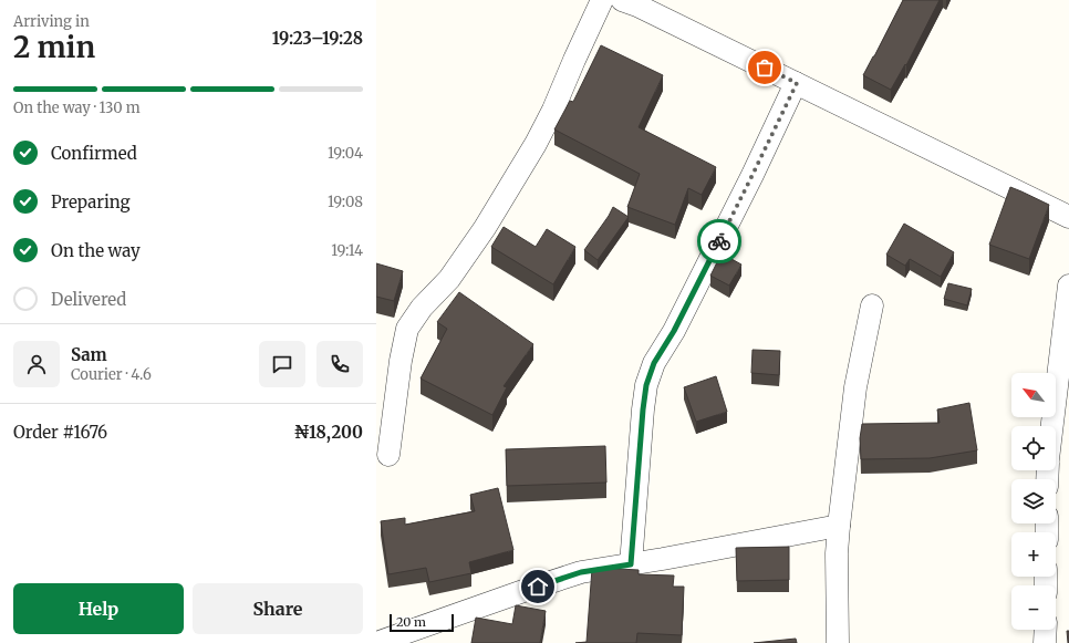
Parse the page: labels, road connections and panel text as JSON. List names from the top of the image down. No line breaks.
{"scale_bar":"20 m","north":"top left","page":{"heading":["2 min","Arriving in","19:23–19:28"],"panel":["Sam","Courier · 4.6","Order #1676","₦18,200"],"bar":"On the way · 130 m","list":[["Confirmed","19:04"],["Preparing","19:08"],["On the way","19:14"],"Delivered"],"map_buttons":["+","−"],"buttons":["Help","Share"],"scale":"20 m"}}
